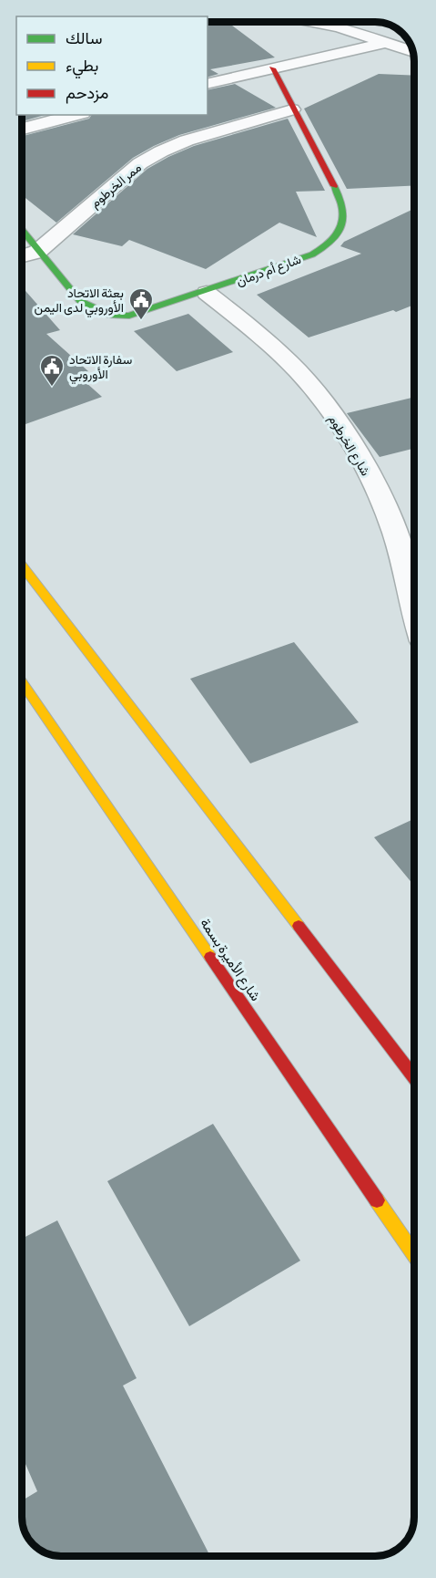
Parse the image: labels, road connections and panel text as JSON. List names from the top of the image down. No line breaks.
{"streets":{"main road":["شارع أم درمان","شارع الأميرة بسمة"],"street":["ممر الخرطوم","شارع الخرطوم"]},"crossings":[["ممر الخرطوم","شارع أم درمان"],["شارع أم درمان","شارع الخرطوم"]],"places":{"public building":["بعثة الاتحاد الأوروبي لدى اليمن","سفارة الاتحاد الأوروبي"]},"legend":["سالك","بطيء","مزدحم"]}
